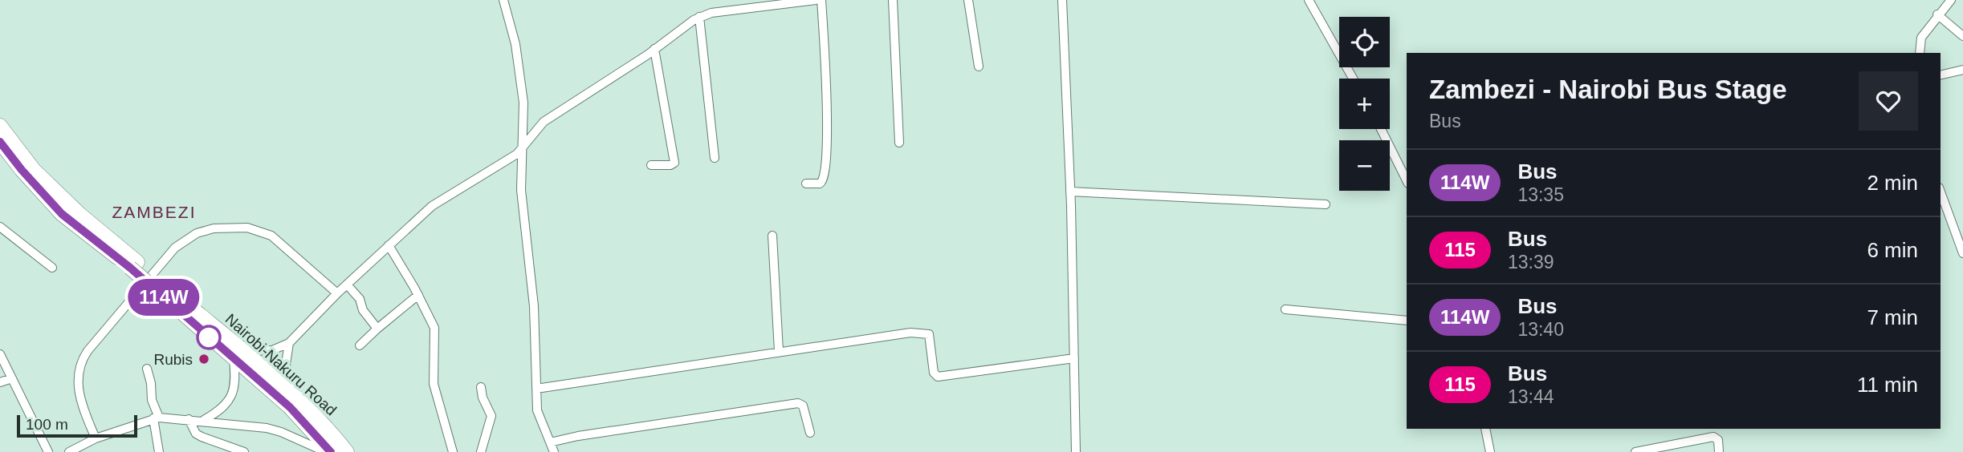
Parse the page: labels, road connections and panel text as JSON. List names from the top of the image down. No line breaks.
{"streets":{"highway":["Nairobi-Nakuru Road"]},"districts":["ZAMBEZI"],"places":["Rubis"],"lines":["bus line 114W"],"scale_bar":"100 m","page":{"on_map":"114W","map_buttons":["+","−"],"heading":["Zambezi - Nairobi Bus Stage","Bus"],"list":[{"mark":"114W","name":"Bus","note":"13:35","value":"2 min"},{"mark":"115","name":"Bus","note":"13:39","value":"6 min"},{"mark":"114W","name":"Bus","note":"13:40","value":"7 min"},{"mark":"115","name":"Bus","note":"13:44","value":"11 min"}],"scale":"100 m"}}
